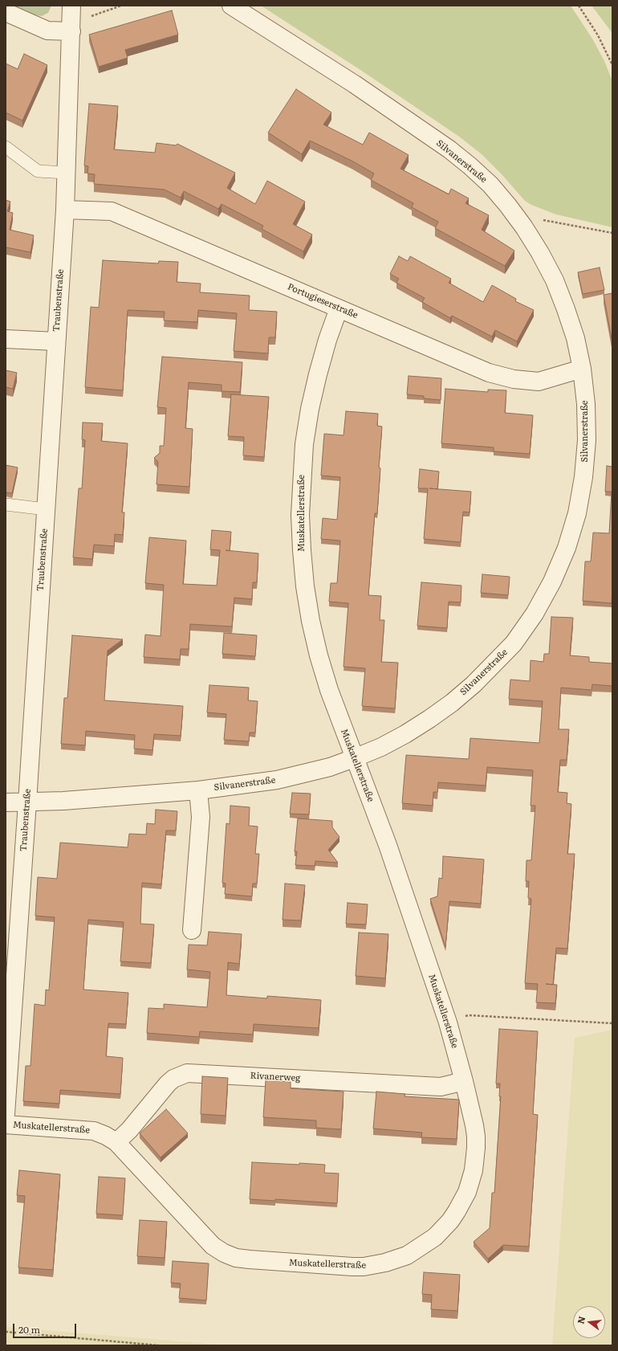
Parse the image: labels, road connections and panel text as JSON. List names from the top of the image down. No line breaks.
{"streets":{"street":["Silvanerstraße","Traubenstraße","Portugieserstraße","Muskatellerstraße","Rivanerweg"]},"crossings":[["Silvanerstraße","Traubenstraße"],["Silvanerstraße","Portugieserstraße"],["Silvanerstraße","Muskatellerstraße"],["Traubenstraße","Portugieserstraße"],["Portugieserstraße","Muskatellerstraße"],["Muskatellerstraße","Rivanerweg"]],"scale_bar":"20 m","north":"left"}
